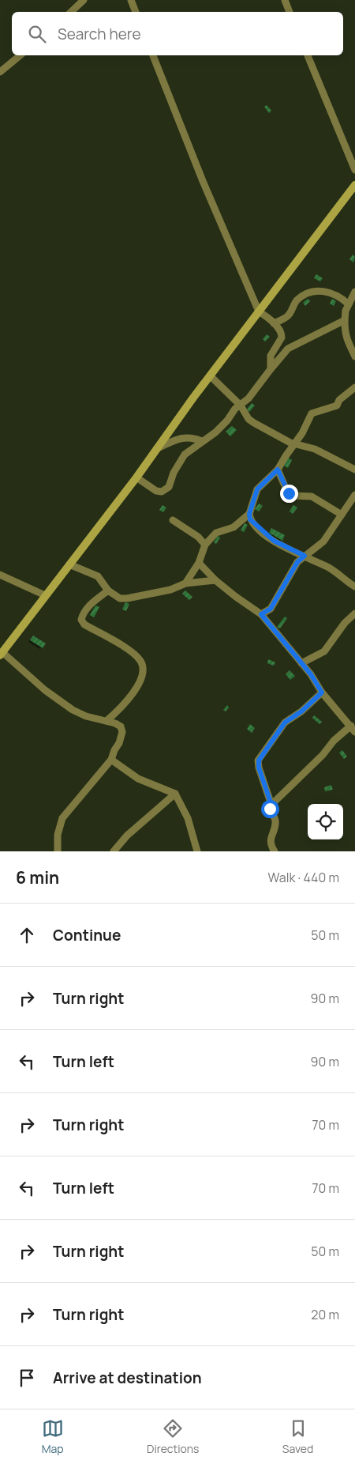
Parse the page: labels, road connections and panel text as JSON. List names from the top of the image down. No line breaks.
{"page":{"search":"Search here","heading":["6 min","Walk · 440 m"],"list":[["Continue","50 m"],["Turn right","90 m"],["Turn left","90 m"],["Turn right","70 m"],["Turn left","70 m"],["Turn right","50 m"],["Turn right","20 m"],"Arrive at destination"],"nav":["Map","Directions","Saved"]}}
